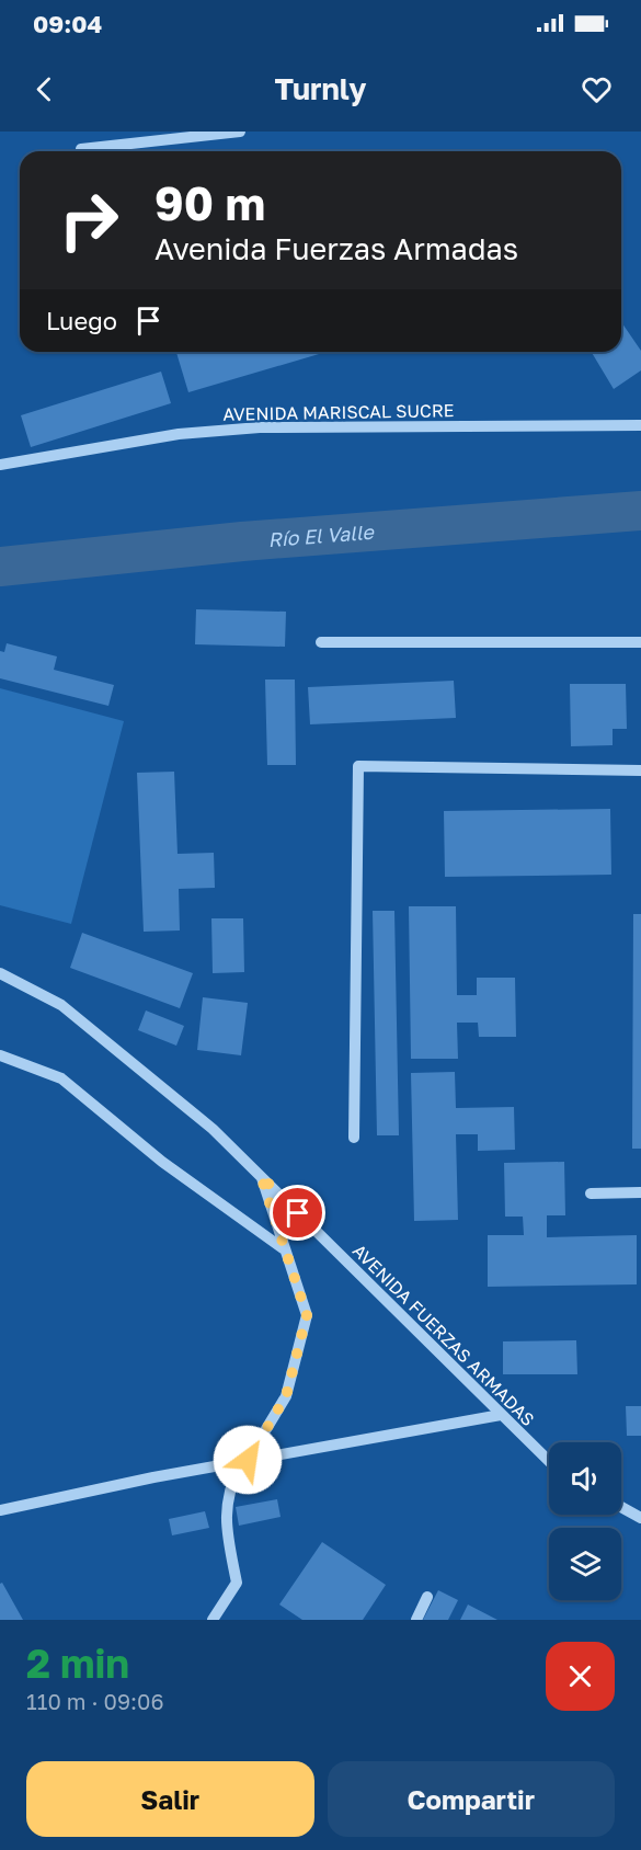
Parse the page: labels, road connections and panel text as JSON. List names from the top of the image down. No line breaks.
{"streets":{"street":["AVENIDA MARISCAL SUCRE","AVENIDA FUERZAS ARMADAS"]},"water":["Río El Valle"],"page":{"status":"09:04","header":"Turnly","turn":["90 m","Avenida Fuerzas Armadas"],"then":"Luego","heading":["2 min","110 m · 09:06"],"buttons":["Salir","Compartir"]}}
